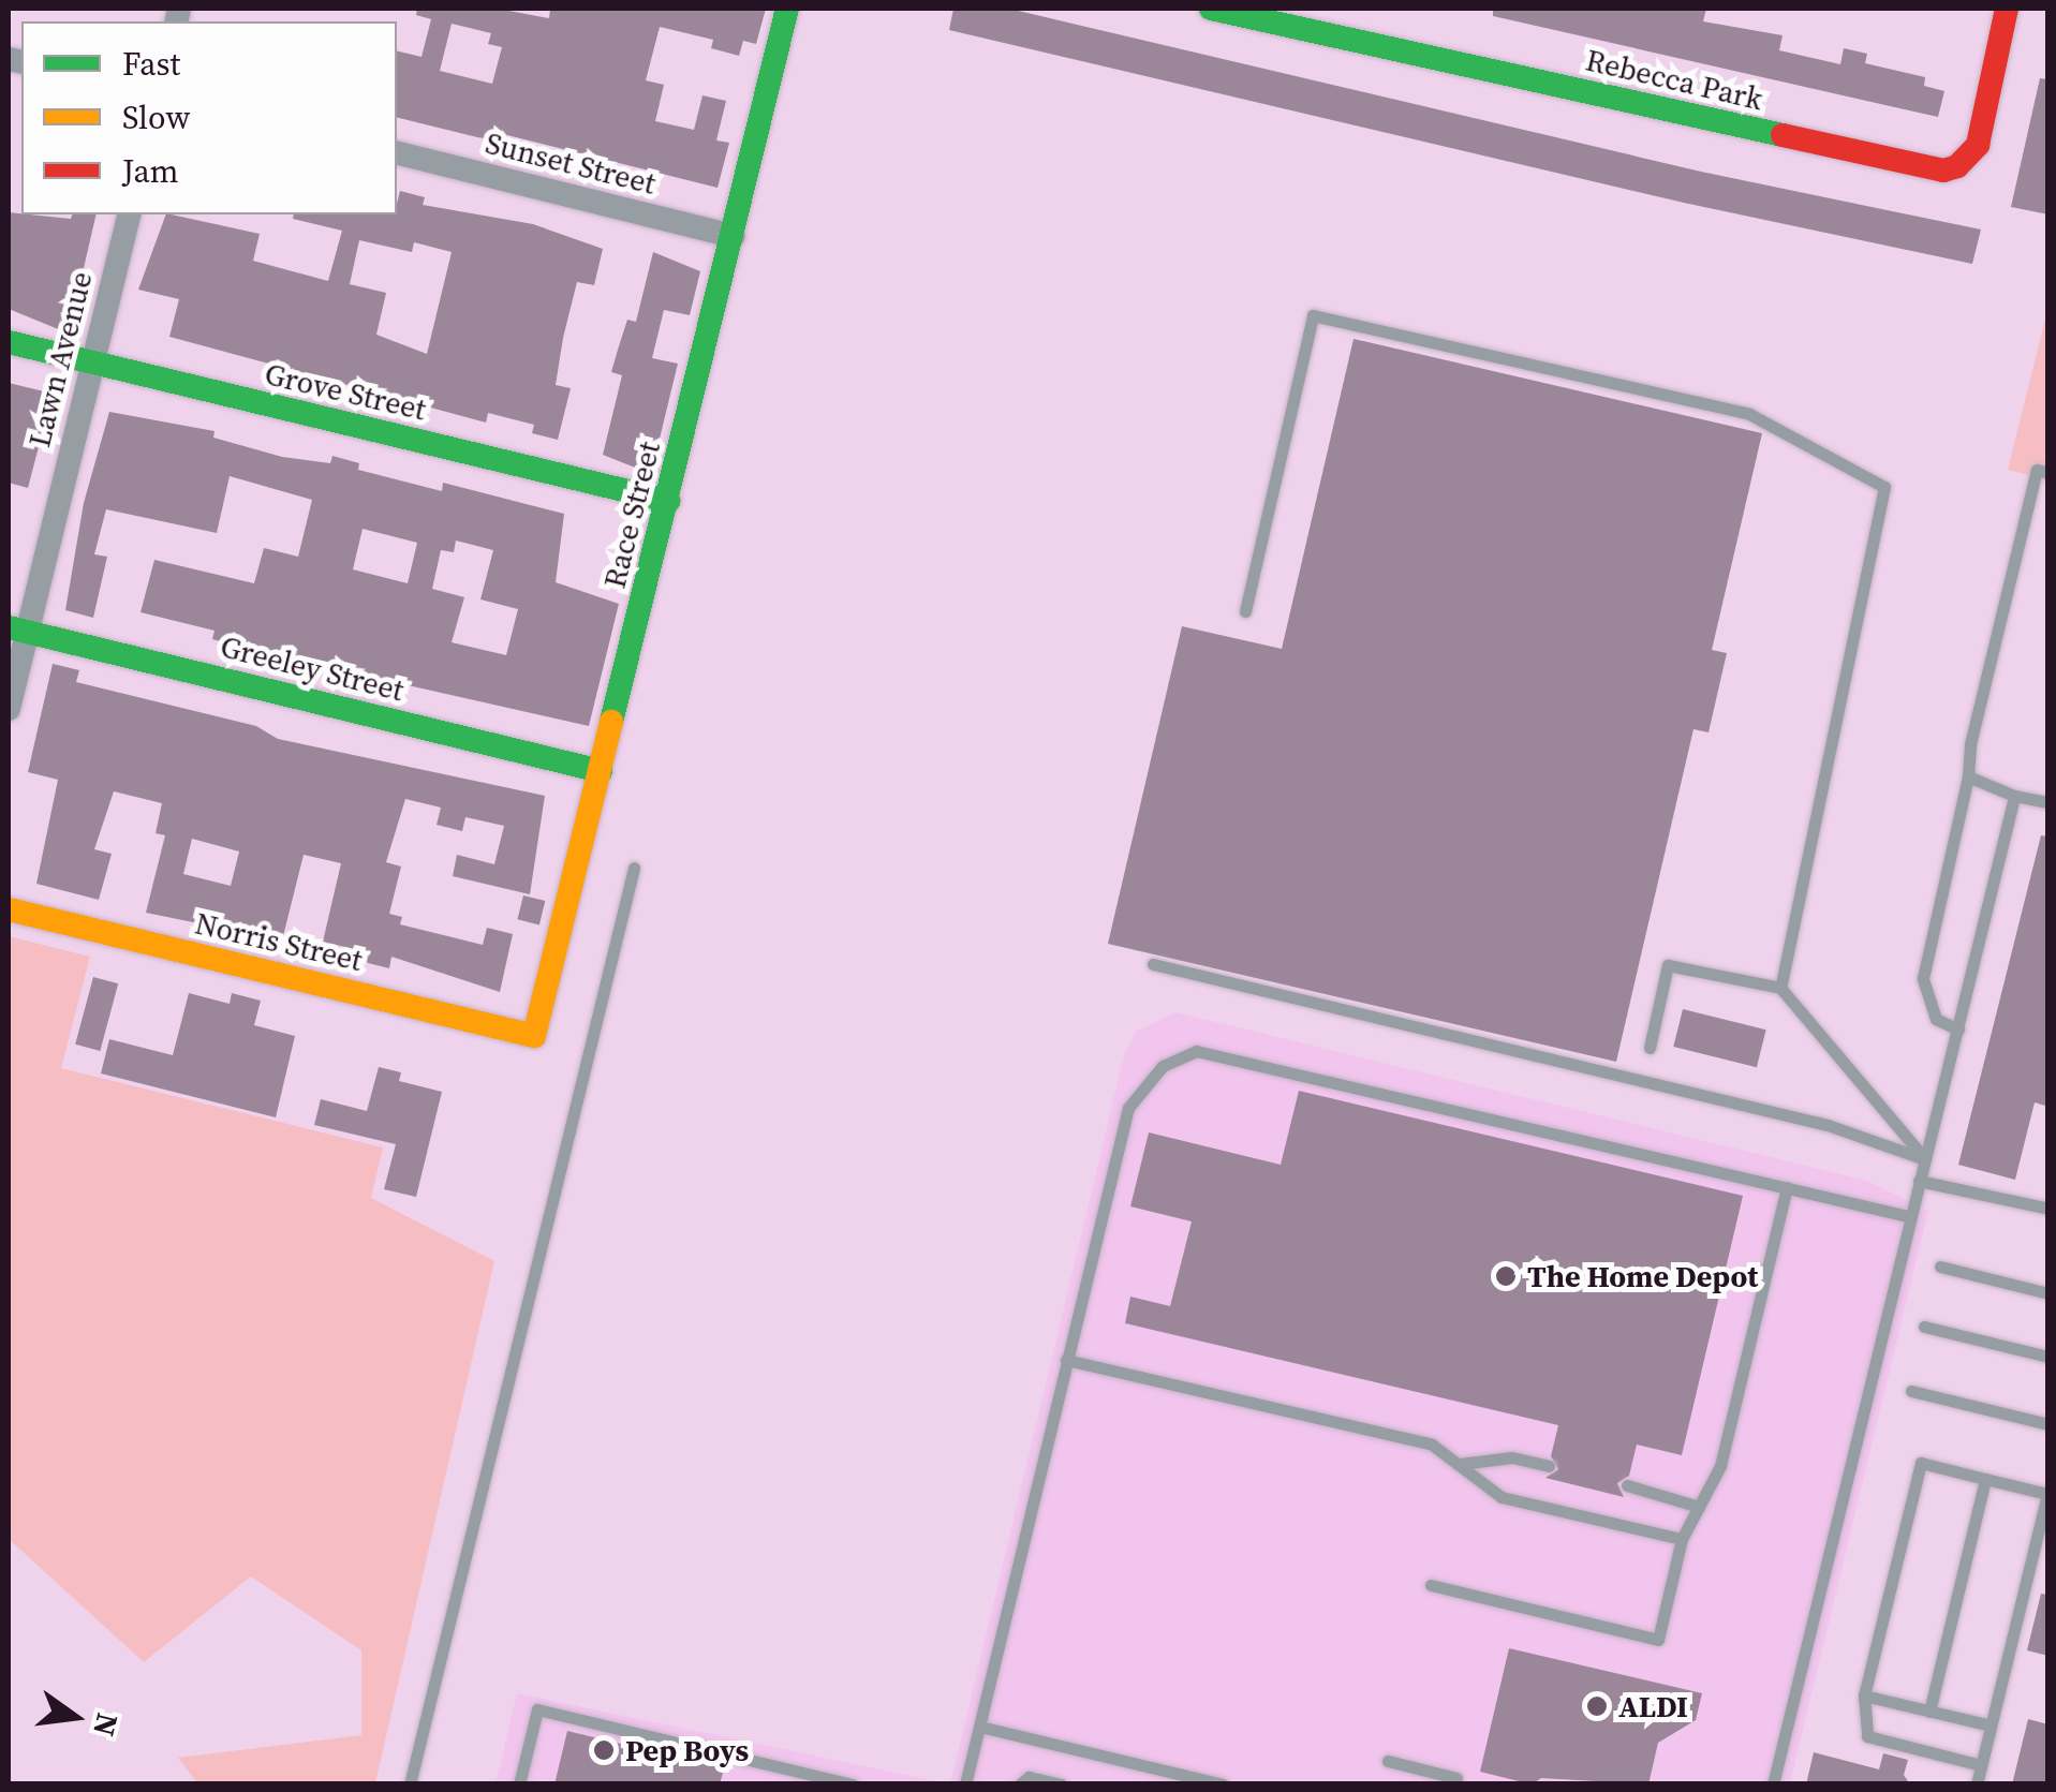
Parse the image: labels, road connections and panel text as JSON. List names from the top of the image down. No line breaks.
{"streets":{"street":["Rebecca Park","Sunset Street","Lawn Avenue","Grove Street","Race Street","Greeley Street","Norris Street"]},"crossings":[["Sunset Street","Race Street"],["Lawn Avenue","Grove Street"],["Lawn Avenue","Greeley Street"],["Grove Street","Race Street"],["Race Street","Greeley Street"],["Race Street","Norris Street"]],"places":["The Home Depot","ALDI","Pep Boys"],"legend":["Fast","Slow","Jam"],"north":"right"}
